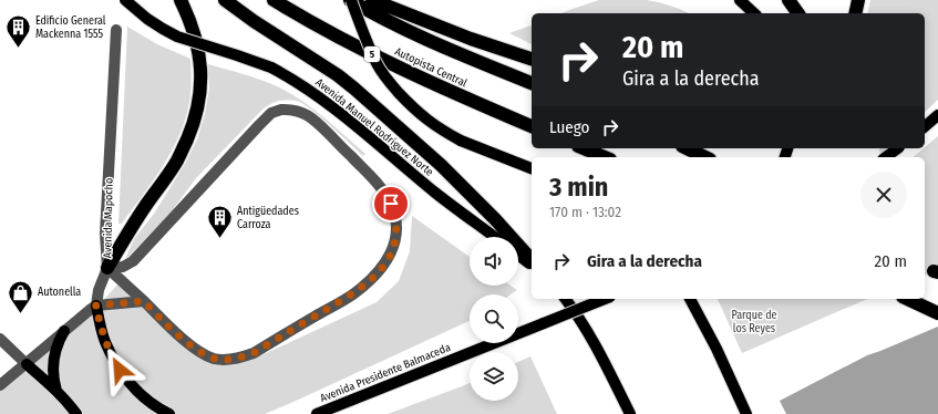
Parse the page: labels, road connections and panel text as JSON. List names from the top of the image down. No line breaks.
{"streets":{"highway":["5","Autopista Central"],"main road":["Avenida Manuel Rodríguez Norte","Avenida Presidente Balmaceda"],"street":["Avenida Mapocho"]},"parks":["Parque de los Reyes"],"places":{"building":["Edificio General Mackenna 1555","Antigüedades Carroza"],"shop":["Autonella"]},"page":{"turn":["20 m","Gira a la derecha"],"then":"Luego","heading":["3 min","170 m · 13:02"],"list":[{"name":"Gira a la derecha","value":"20 m"}]}}
